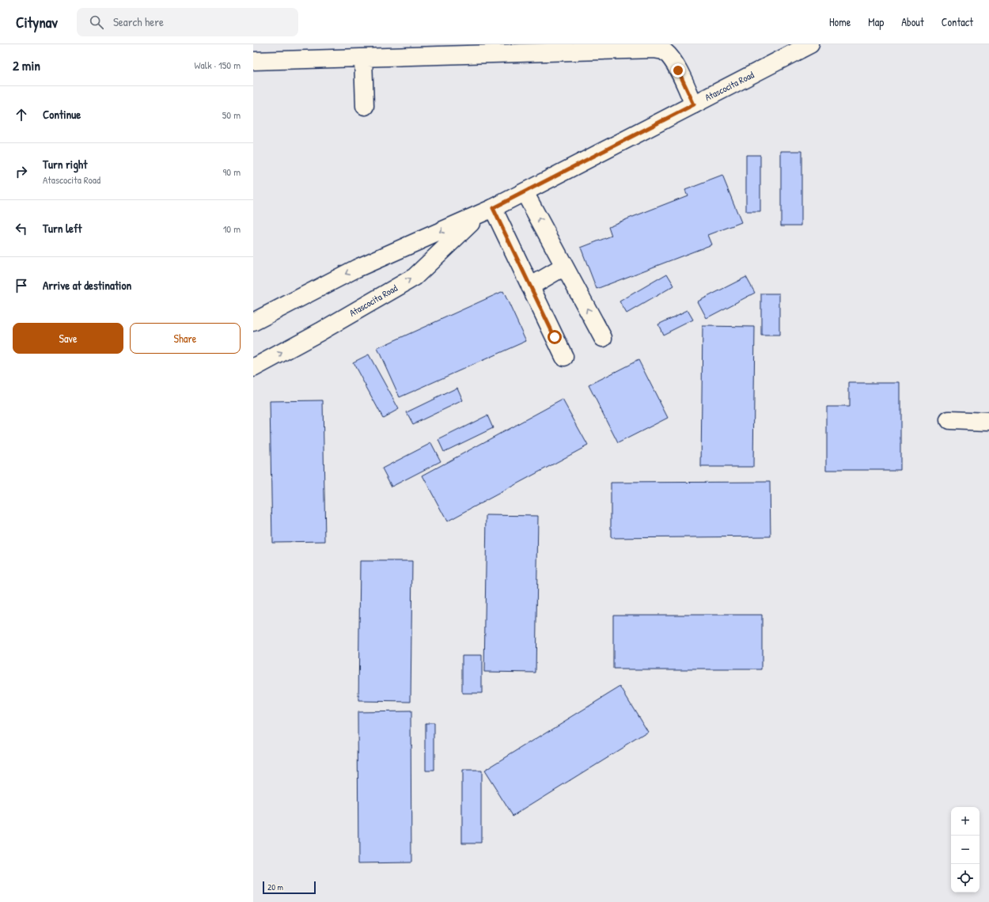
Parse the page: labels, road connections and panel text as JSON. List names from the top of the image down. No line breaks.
{"streets":{"main road":["Atascocita Road"]},"scale_bar":"20 m","page":{"header":"Citynav","search":"Search here","nav":["Home","Map","About","Contact"],"heading":["2 min","Walk · 150 m"],"list":[["Continue","50 m"],["Turn right","Atascocita Road","90 m"],["Turn left","10 m"],"Arrive at destination"],"buttons":["Save","Share"],"map_buttons":["+","−"],"scale":"20 m"}}
